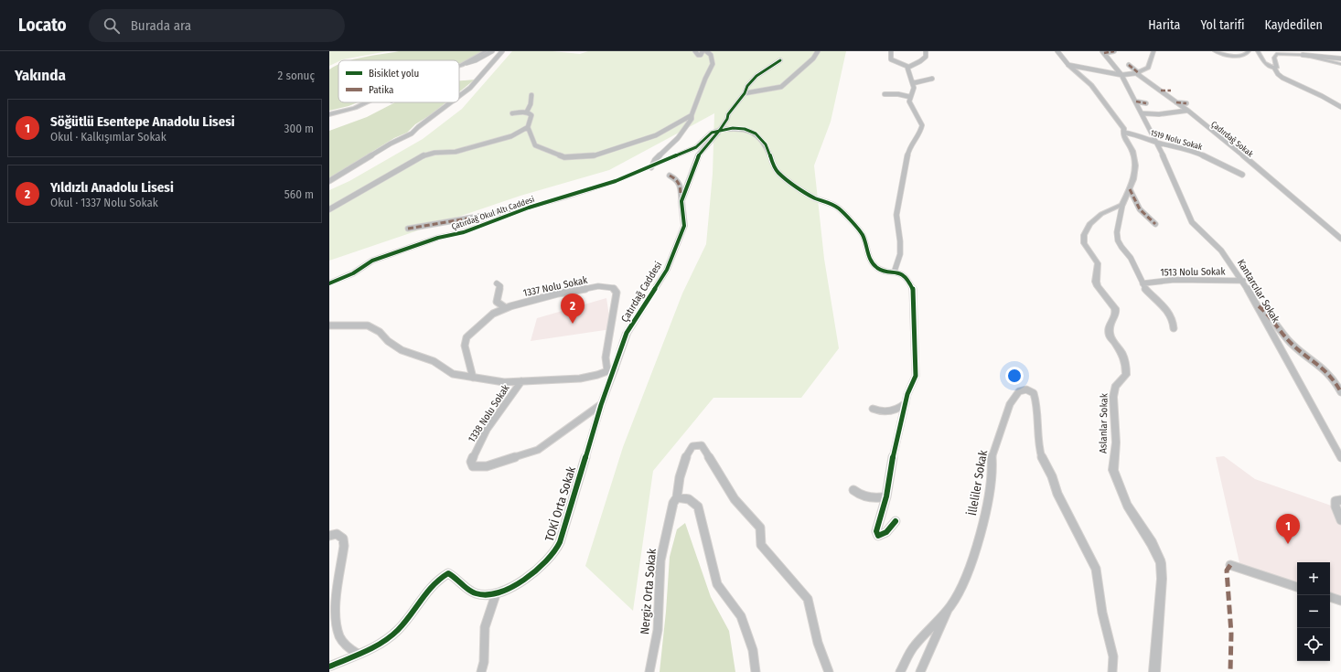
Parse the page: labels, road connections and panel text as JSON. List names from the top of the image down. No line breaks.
{"streets":{"street":["Çadırdağ Sokak","1519 Nolu Sokak","Çatırdağ Okul Altı Caddesi","1513 Nolu Sokak","1337 Nolu Sokak","Kantarcılar Sokak","Çatırdağ Caddesi","1338 Nolu Sokak","Aslanlar Sokak","İlleliler Sokak","TOKİ Orta Sokak","Nergiz Orta Sokak"]},"crossings":[["1519 Nolu Sokak","Kantarcılar Sokak"],["Çatırdağ Okul Altı Caddesi","Çatırdağ Caddesi"],["1513 Nolu Sokak","Kantarcılar Sokak"],["1337 Nolu Sokak","Çatırdağ Caddesi"],["1337 Nolu Sokak","TOKİ Orta Sokak"],["Çatırdağ Caddesi","TOKİ Orta Sokak"],["1338 Nolu Sokak","TOKİ Orta Sokak"]],"legend":["Bisiklet yolu","Patika"],"page":{"header":"Locato","search":"Burada ara","nav":["Harita","Yol tarifi","Kaydedilen"],"heading":["Yakında","2 sonuç"],"list":[{"mark":"1","name":"Söğütlü Esentepe Anadolu Lisesi","note":"Okul · Kalkışımlar Sokak","value":"300 m"},{"mark":"2","name":"Yıldızlı Anadolu Lisesi","note":"Okul · 1337 Nolu Sokak","value":"560 m"}],"pins":["2","1"],"map_buttons":["+","−"]}}
